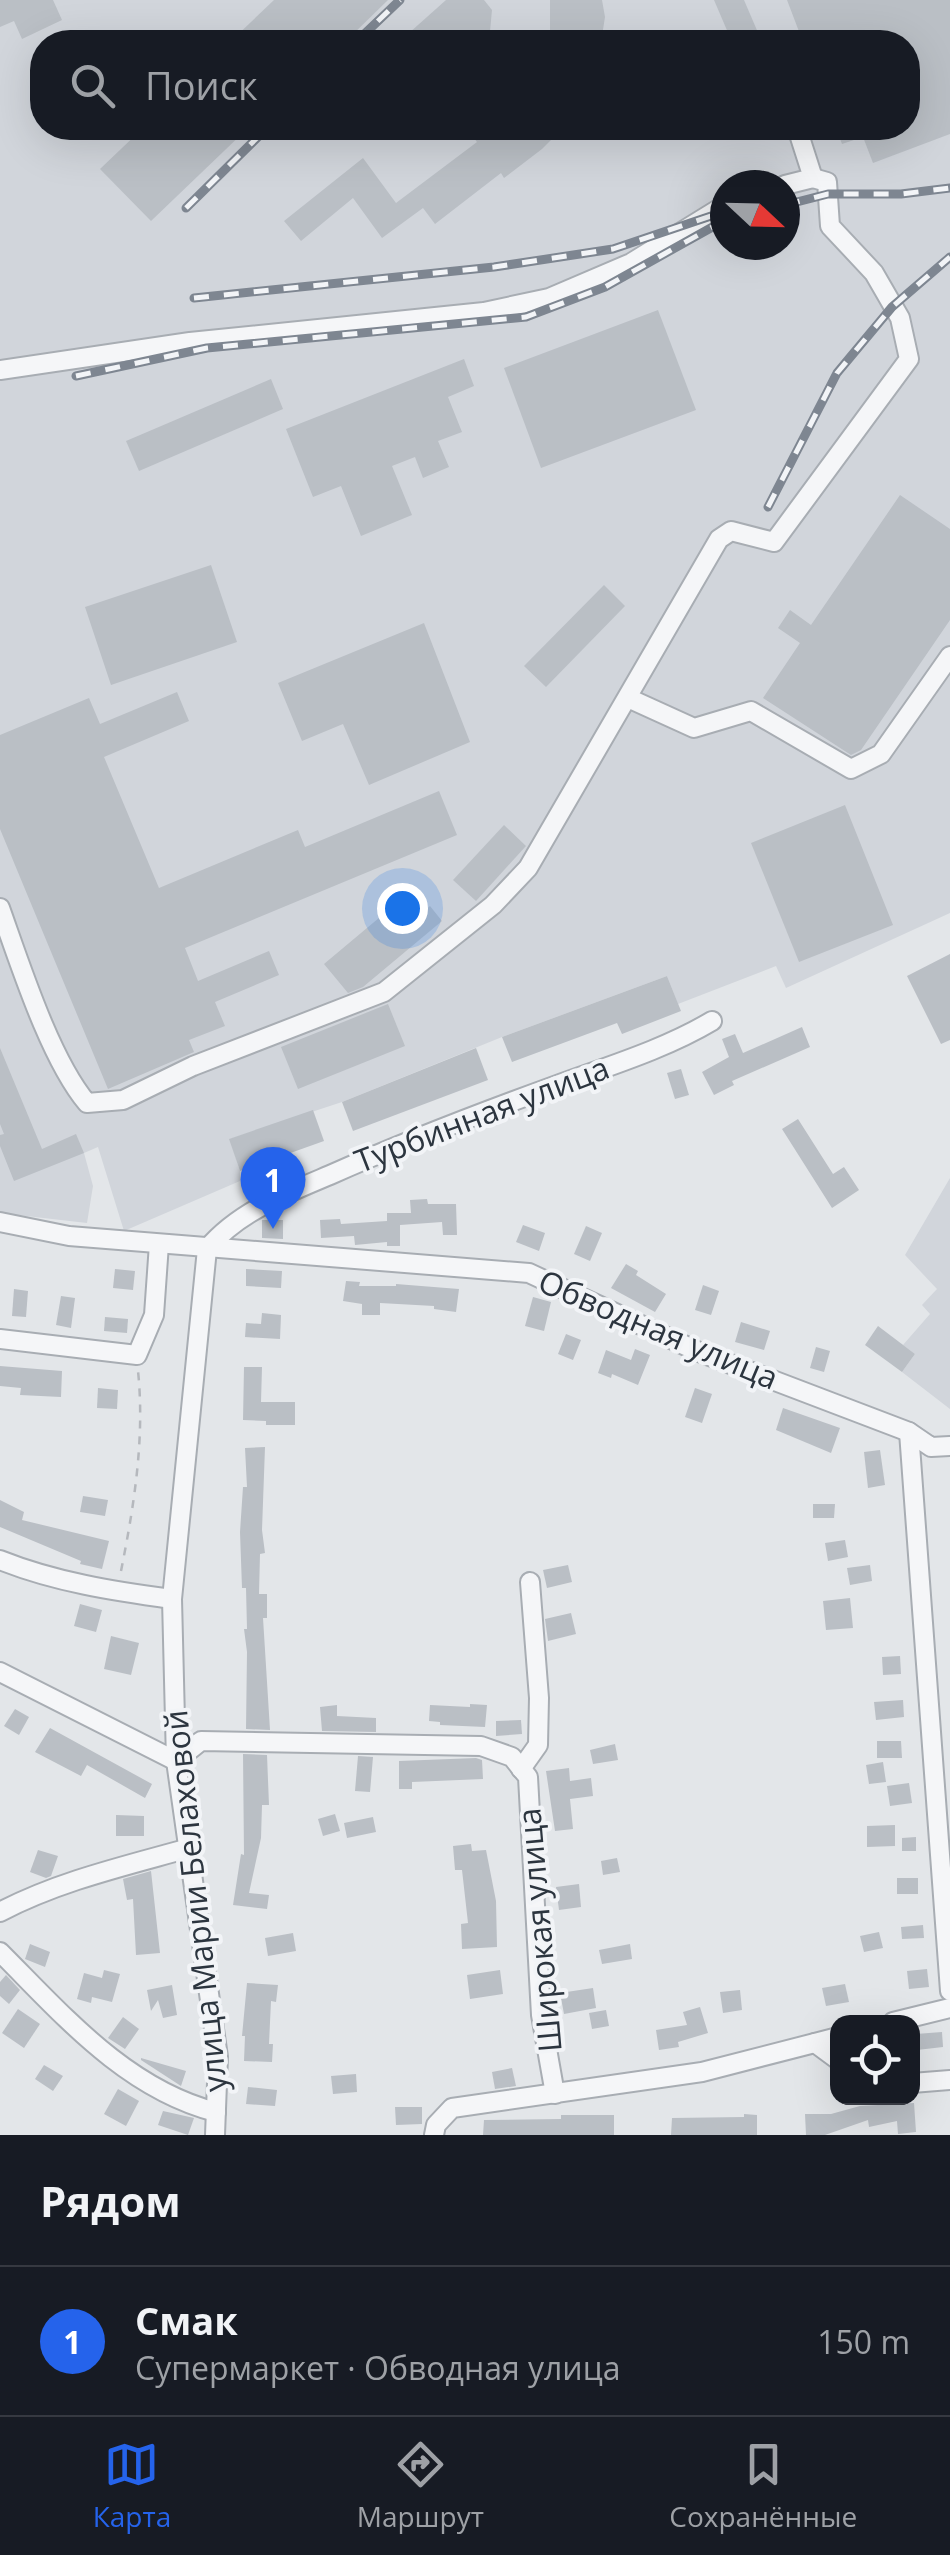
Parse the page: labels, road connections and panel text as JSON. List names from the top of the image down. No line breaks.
{"streets":{"street":["Турбинная улица","Обводная улица","улица Марии Белаховой","Широкая улица"]},"crossings":[["Турбинная улица","Обводная улица"],["Турбинная улица","улица Марии Белаховой"],["Обводная улица","улица Марии Белаховой"]],"north":"right","page":{"search":"Поиск","pins":"1","heading":"Рядом","list":[{"mark":"1","name":"Смак","note":"Супермаркет · Обводная улица","value":"150 m"}],"nav":["Карта","Маршрут","Сохранённые"]}}
